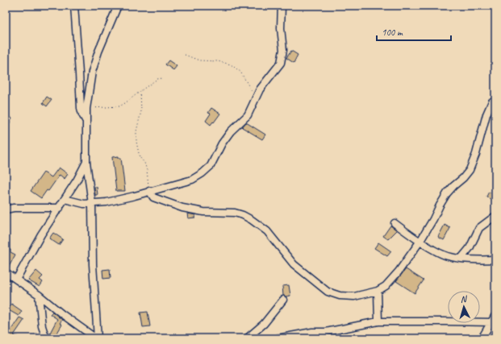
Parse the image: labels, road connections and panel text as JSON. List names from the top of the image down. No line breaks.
{"scale_bar":"100 m","north":"top"}
